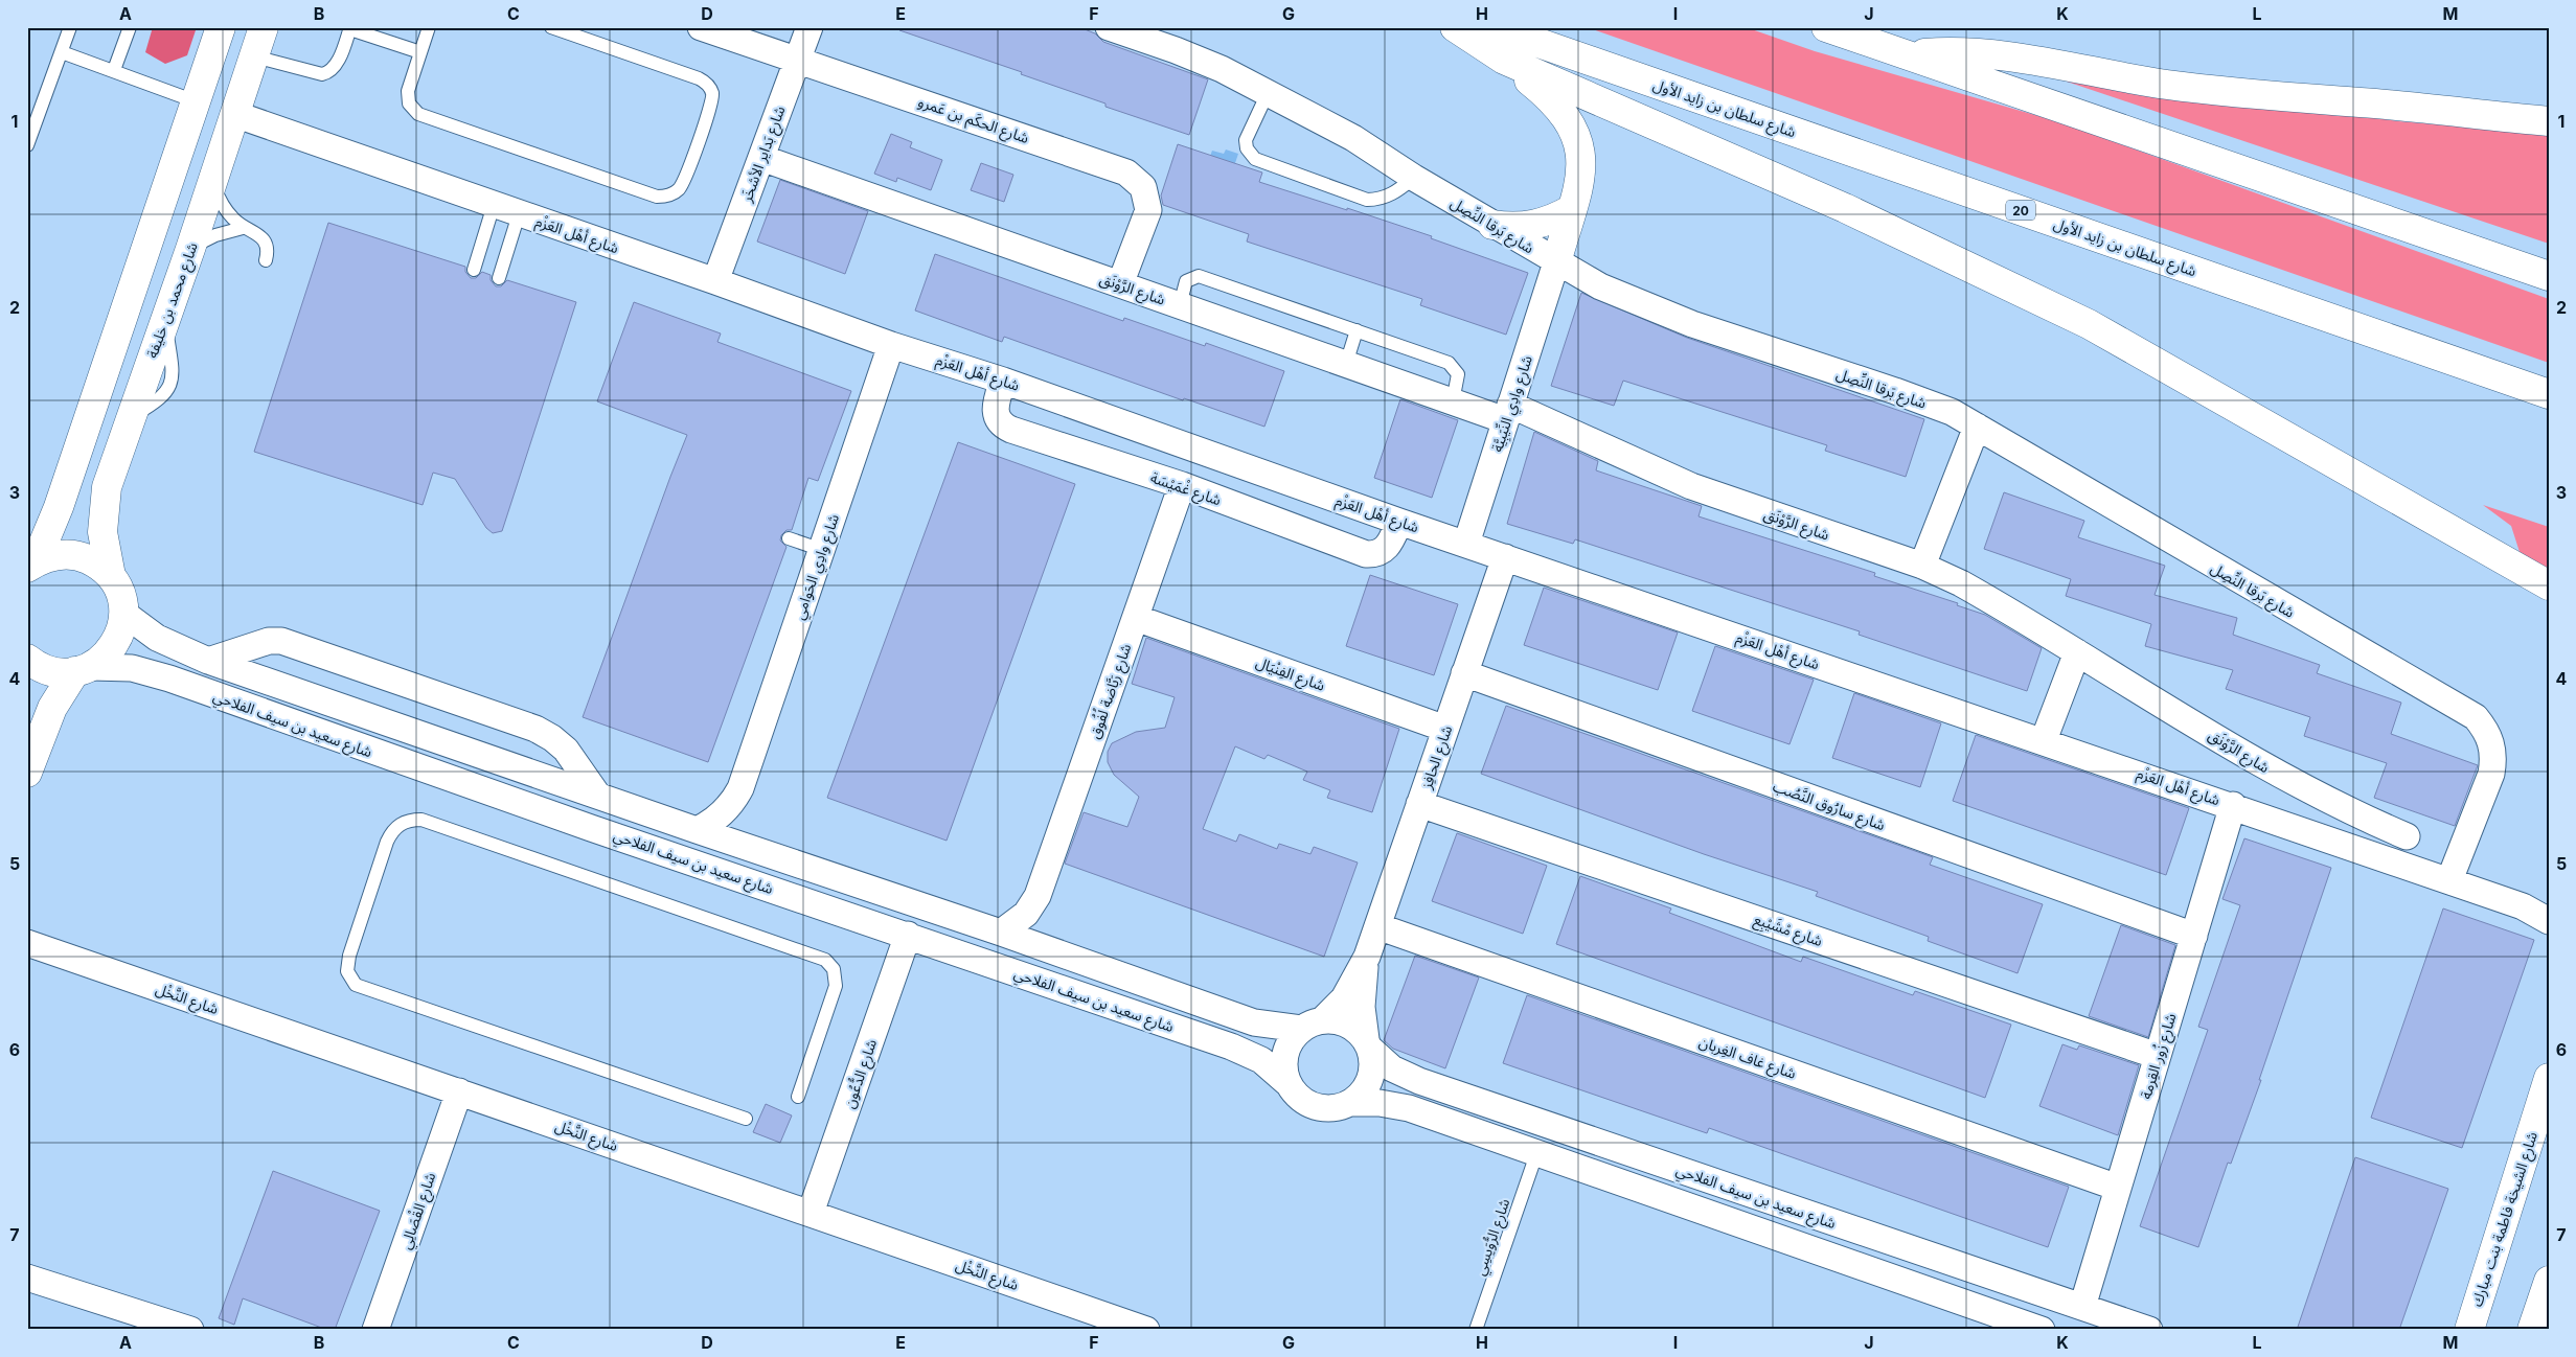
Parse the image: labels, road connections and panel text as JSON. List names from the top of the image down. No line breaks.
{"streets":{"main road":["شارع سلطان بن زايد الأول","20","شارع محمد بن خليفة","شارع الشيخة فاطمة بنت مبارك"],"street":["شارع الحكَم بن عَمرو","شارع بَداير الأشخَر","شارع بَرقا النِّصِل","شارع أهْل العَزْم","شارع الرَّوْنَق","شارع وادِي النِّيَبِيَّة","شارع غْمَيْسَة","شارع وادِي الحَوامي","شارع الفِنْيَال","شارع رَبَّاضة لُفُوق","شارع سعيد بن سيف الفلاحي","شارع الحافِز","شارع سارُوق النَّصُب","شارع مْشَيْبِع","شارع النَّخْل","شارع زُور القِرمة","شارع غاف الغِربان","شارع الدُّعُون","شارع القْصَالِي"],"lane":["شارع الرُّوَيسِي"]},"crossings":[["شارع الحكَم بن عَمرو","شارع بَداير الأشخَر"],["شارع الحكَم بن عَمرو","شارع الرَّوْنَق"],["شارع بَداير الأشخَر","شارع أهْل العَزْم"],["شارع بَداير الأشخَر","شارع الرَّوْنَق"],["شارع بَرقا النِّصِل","شارع أهْل العَزْم"],["شارع بَرقا النِّصِل","شارع وادِي النِّيَبِيَّة"],["شارع أهْل العَزْم","شارع محمد بن خليفة"],["شارع أهْل العَزْم","شارع وادِي النِّيَبِيَّة"],["شارع أهْل العَزْم","شارع غْمَيْسَة"],["شارع أهْل العَزْم","شارع وادِي الحَوامي"],["شارع أهْل العَزْم","شارع الحافِز"],["شارع أهْل العَزْم","شارع زُور القِرمة"],["شارع الرَّوْنَق","شارع وادِي النِّيَبِيَّة"],["شارع غْمَيْسَة","شارع رَبَّاضة لُفُوق"],["شارع الفِنْيَال","شارع رَبَّاضة لُفُوق"],["شارع الفِنْيَال","شارع الحافِز"],["شارع سعيد بن سيف الفلاحي","شارع الحافِز"],["شارع سعيد بن سيف الفلاحي","شارع زُور القِرمة"],["شارع سعيد بن سيف الفلاحي","شارع الدُّعُون"],["شارع الحافِز","شارع سارُوق النَّصُب"],["شارع الحافِز","شارع مْشَيْبِع"],["شارع الحافِز","شارع غاف الغِربان"],["شارع سارُوق النَّصُب","شارع زُور القِرمة"],["شارع مْشَيْبِع","شارع زُور القِرمة"],["شارع النَّخْل","شارع الدُّعُون"],["شارع النَّخْل","شارع القْصَالِي"],["شارع زُور القِرمة","شارع غاف الغِربان"]],"grid":{"columns":["A","B","C","D","E","F","G","H","I","J","K","L","M"],"rows":["1","2","3","4","5","6","7"]}}
